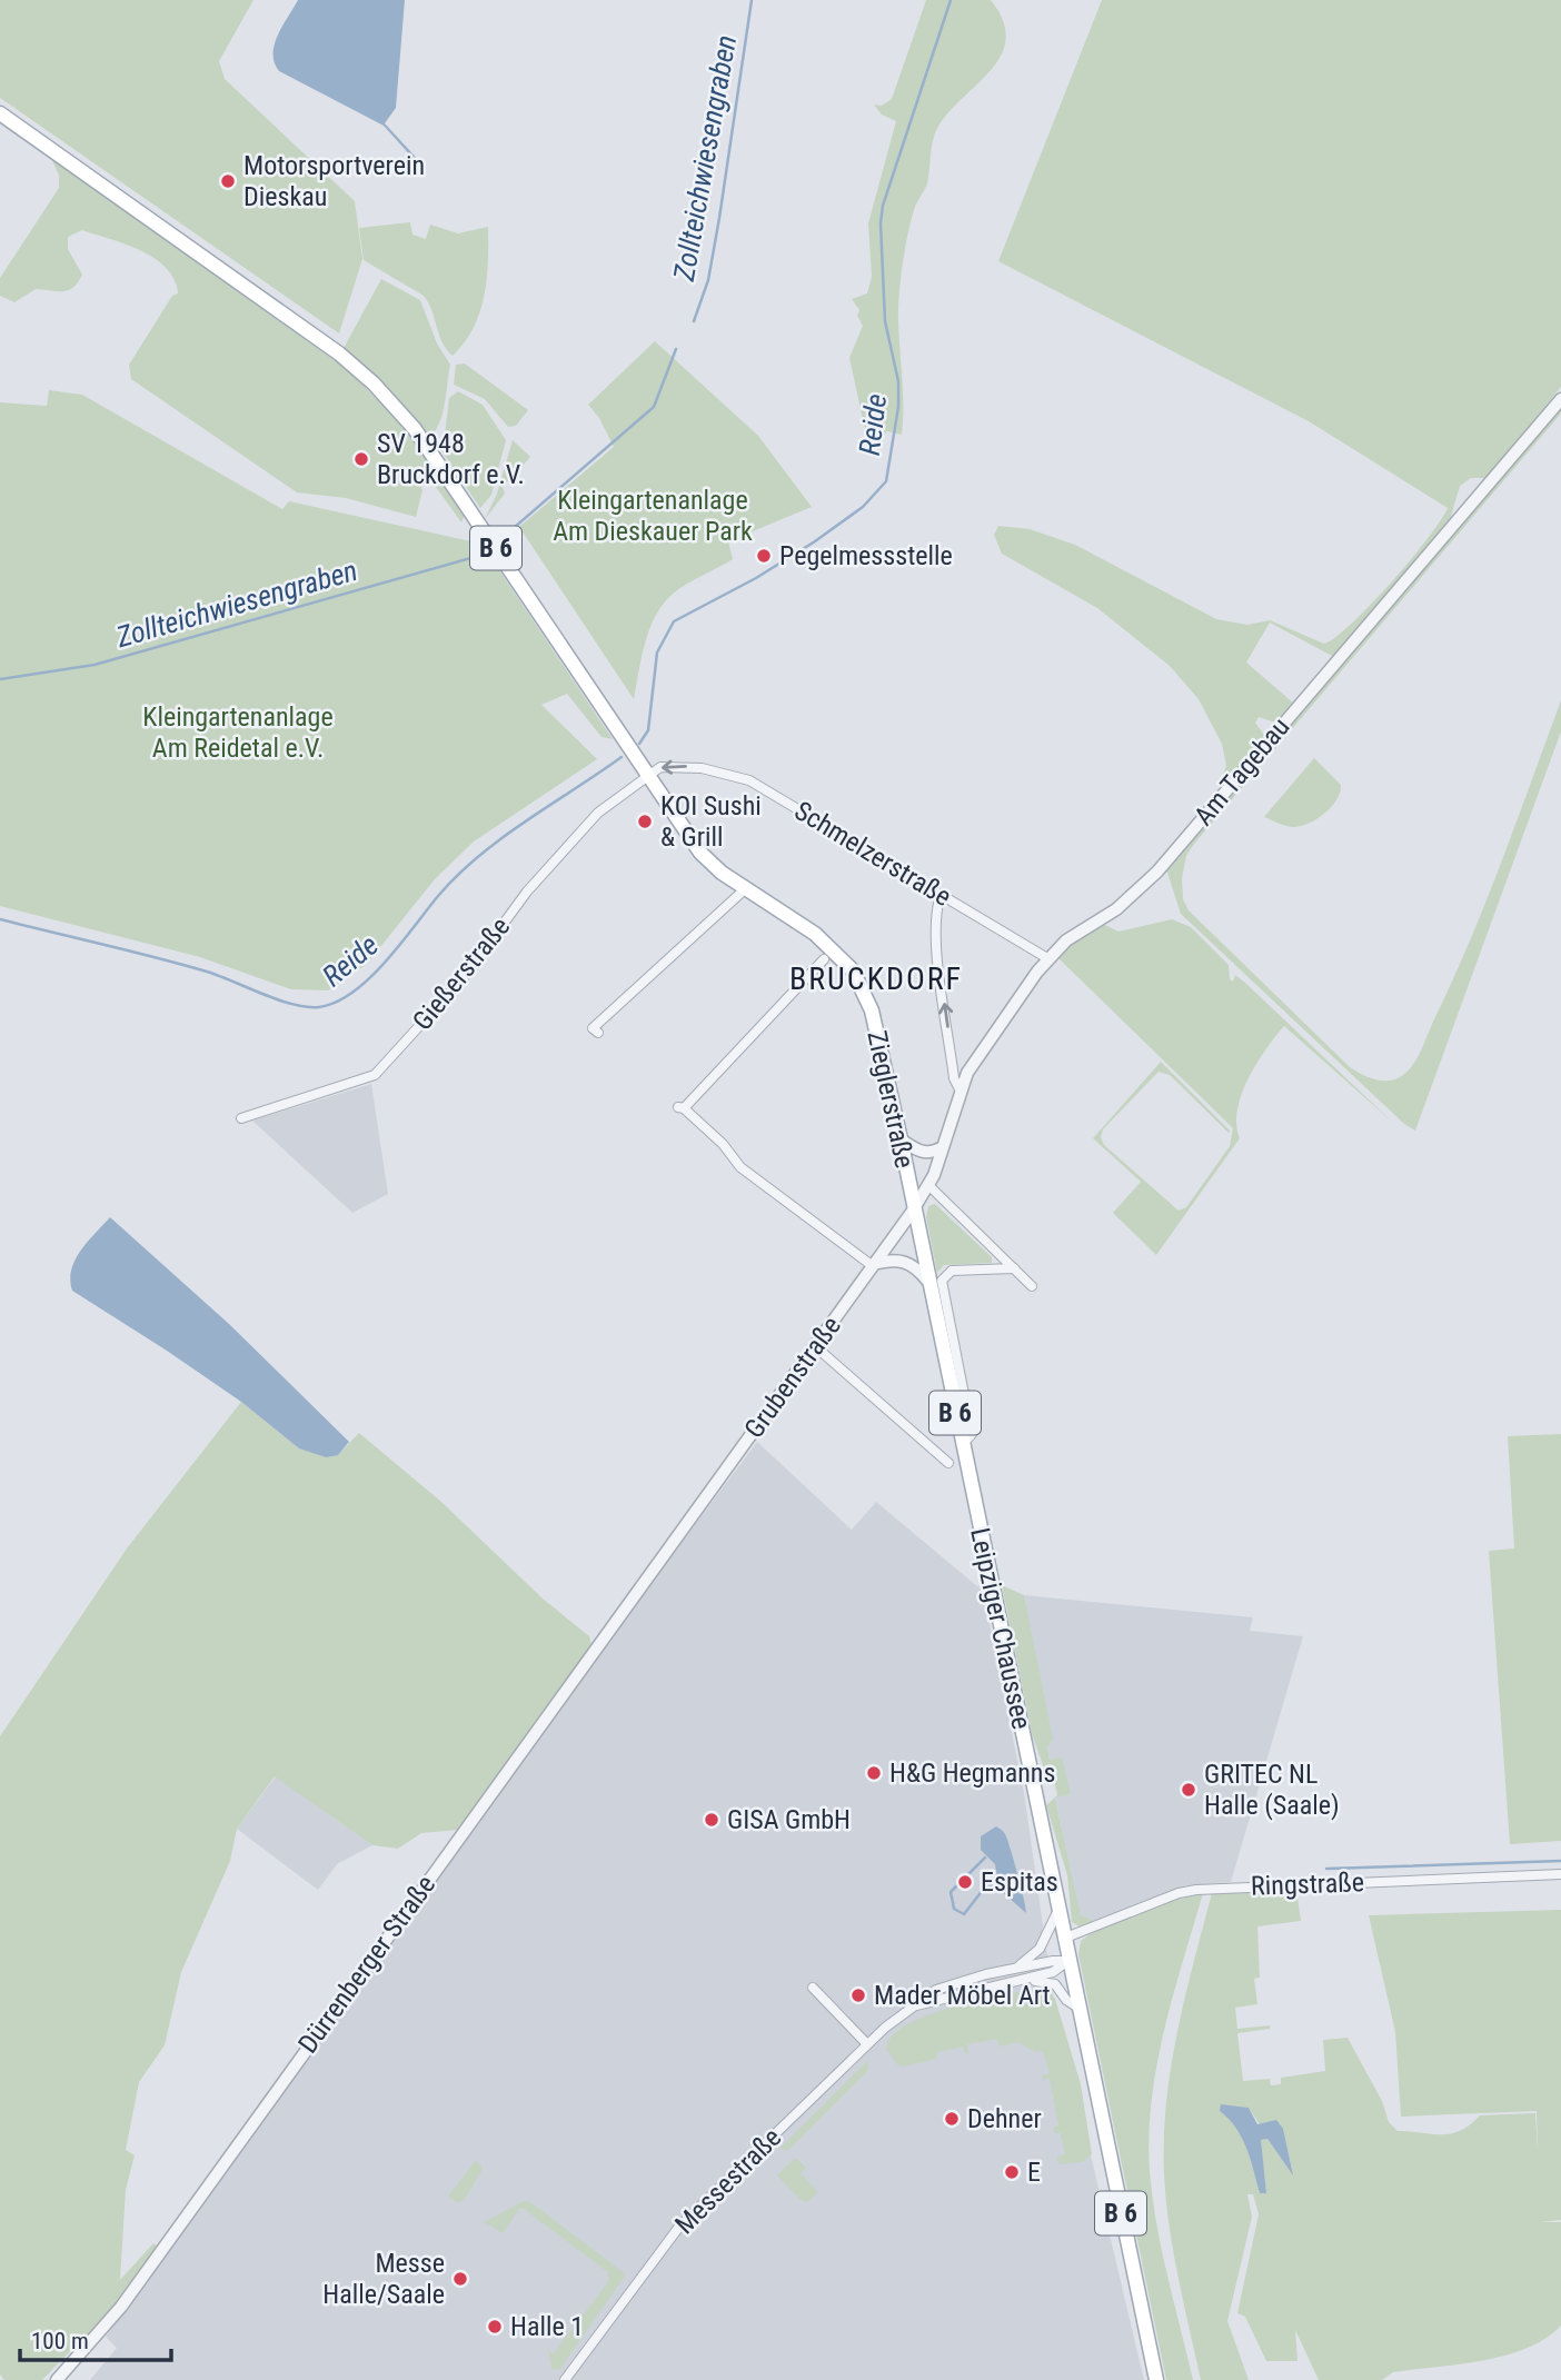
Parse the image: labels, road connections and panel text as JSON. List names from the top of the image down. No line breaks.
{"streets":{"main road":["B 6","Zieglerstraße","Leipziger Chaussee"],"street":["Am Tagebau","Schmelzerstraße","Gießerstraße","Grubenstraße","Ringstraße","Dürrenberger Straße","Messestraße"]},"crossings":[["B 6","Leipziger Chaussee"],["B 6","Messestraße"],["Am Tagebau","Schmelzerstraße"],["Am Tagebau","Zieglerstraße"],["Am Tagebau","Grubenstraße"],["Schmelzerstraße","Gießerstraße"],["Schmelzerstraße","Zieglerstraße"],["Gießerstraße","Zieglerstraße"],["Zieglerstraße","Grubenstraße"],["Zieglerstraße","Leipziger Chaussee"],["Grubenstraße","Dürrenberger Straße"],["Leipziger Chaussee","Ringstraße"],["Leipziger Chaussee","Messestraße"]],"one_way":["Schmelzerstraße"],"districts":["BRUCKDORF"],"water":["Zollteichwiesengraben","Reide"],"parks":["Kleingartenanlage Am Dieskauer Park","Kleingartenanlage Am Reidetal e.V."],"places":["Motorsportverein Dieskau","SV 1948 Bruckdorf e.V.","Pegelmessstelle","KOI Sushi & Grill","H&G Hegmanns","GRITEC NL Halle (Saale)","GISA GmbH","Espitas","Mader Möbel Art","Dehner","E","Messe Halle/Saale","Halle 1"],"scale_bar":"100 m"}
